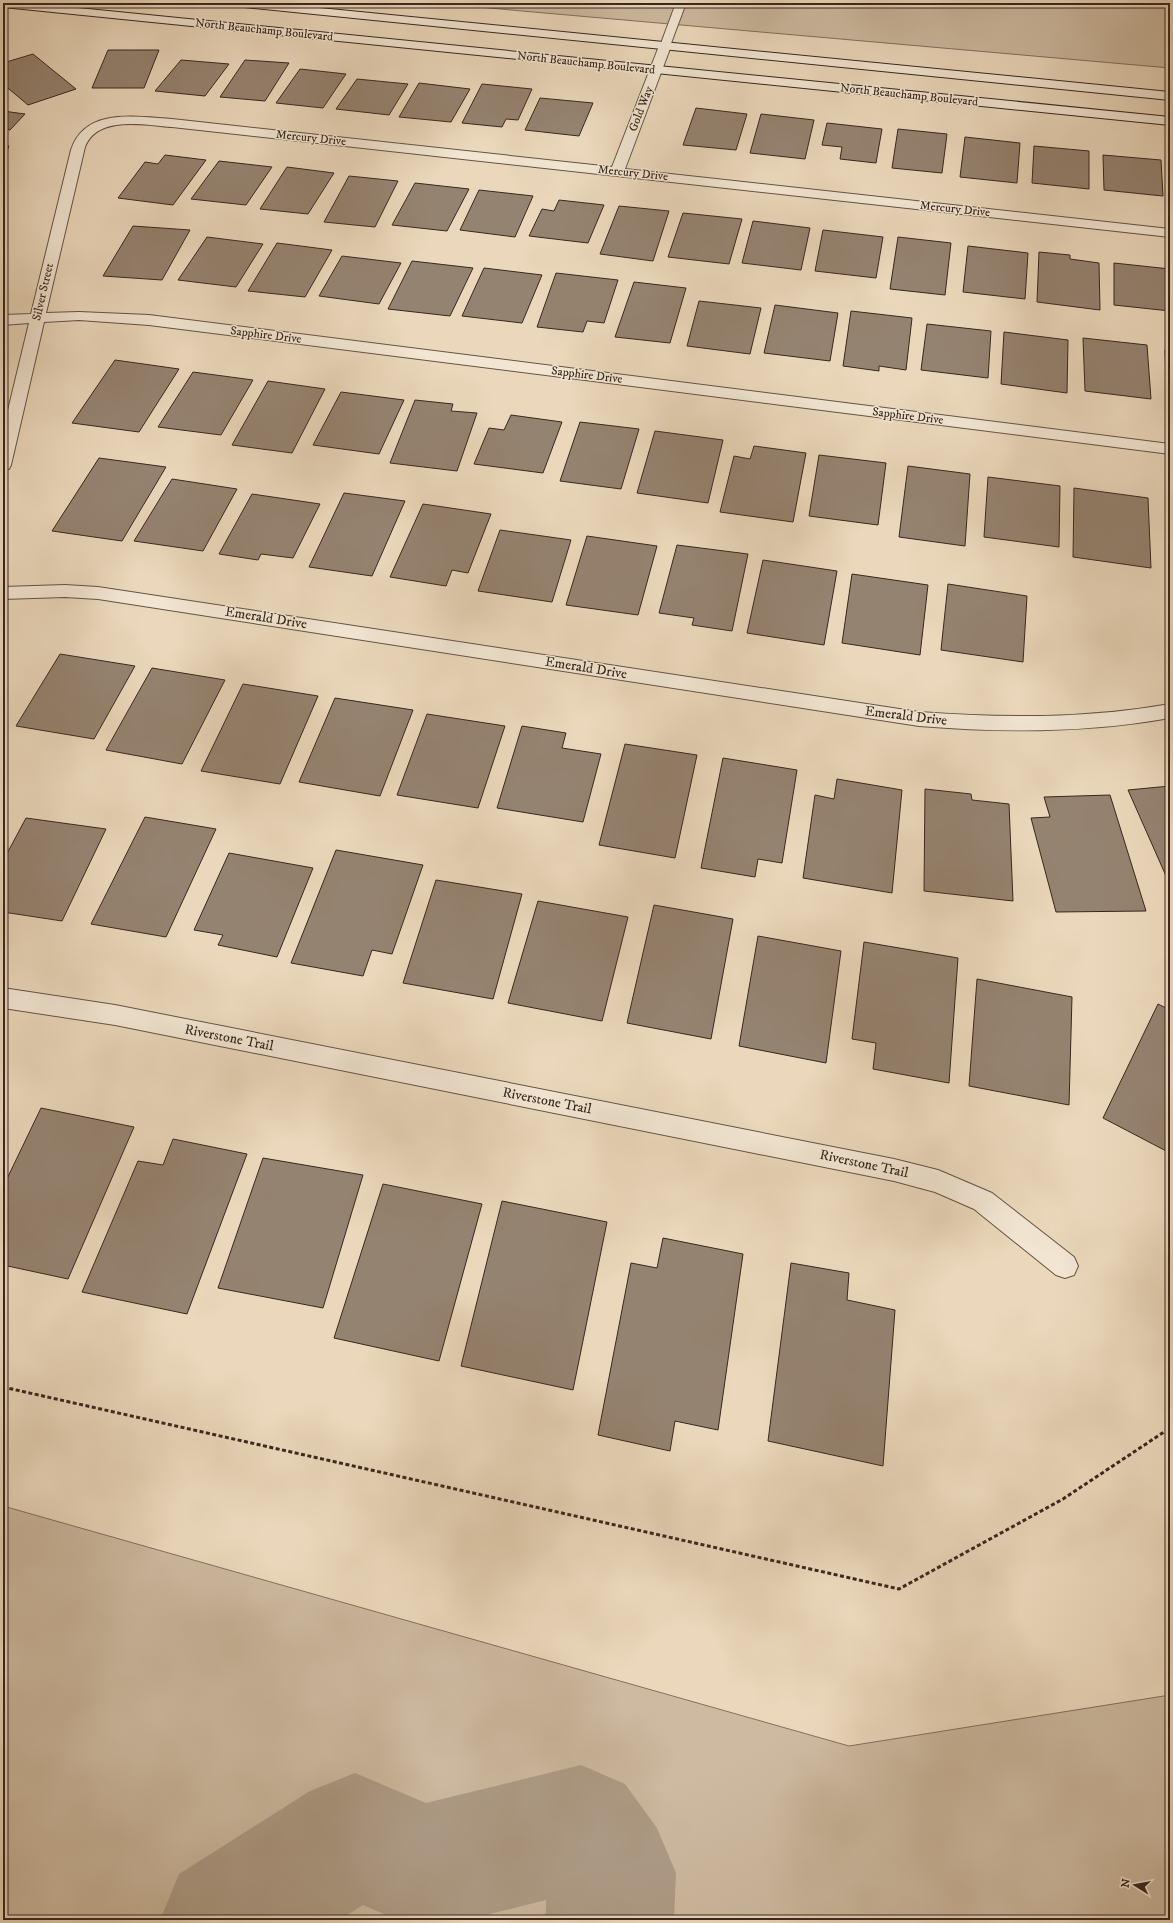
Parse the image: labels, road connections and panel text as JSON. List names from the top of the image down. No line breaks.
{"streets":{"street":["North Beauchamp Boulevard","Gold Way","Mercury Drive","Silver Street","Sapphire Drive","Emerald Drive","Riverstone Trail"]},"crossings":[["North Beauchamp Boulevard","Gold Way"],["Gold Way","Mercury Drive"],["Mercury Drive","Silver Street"],["Silver Street","Sapphire Drive"]],"north":"left"}
